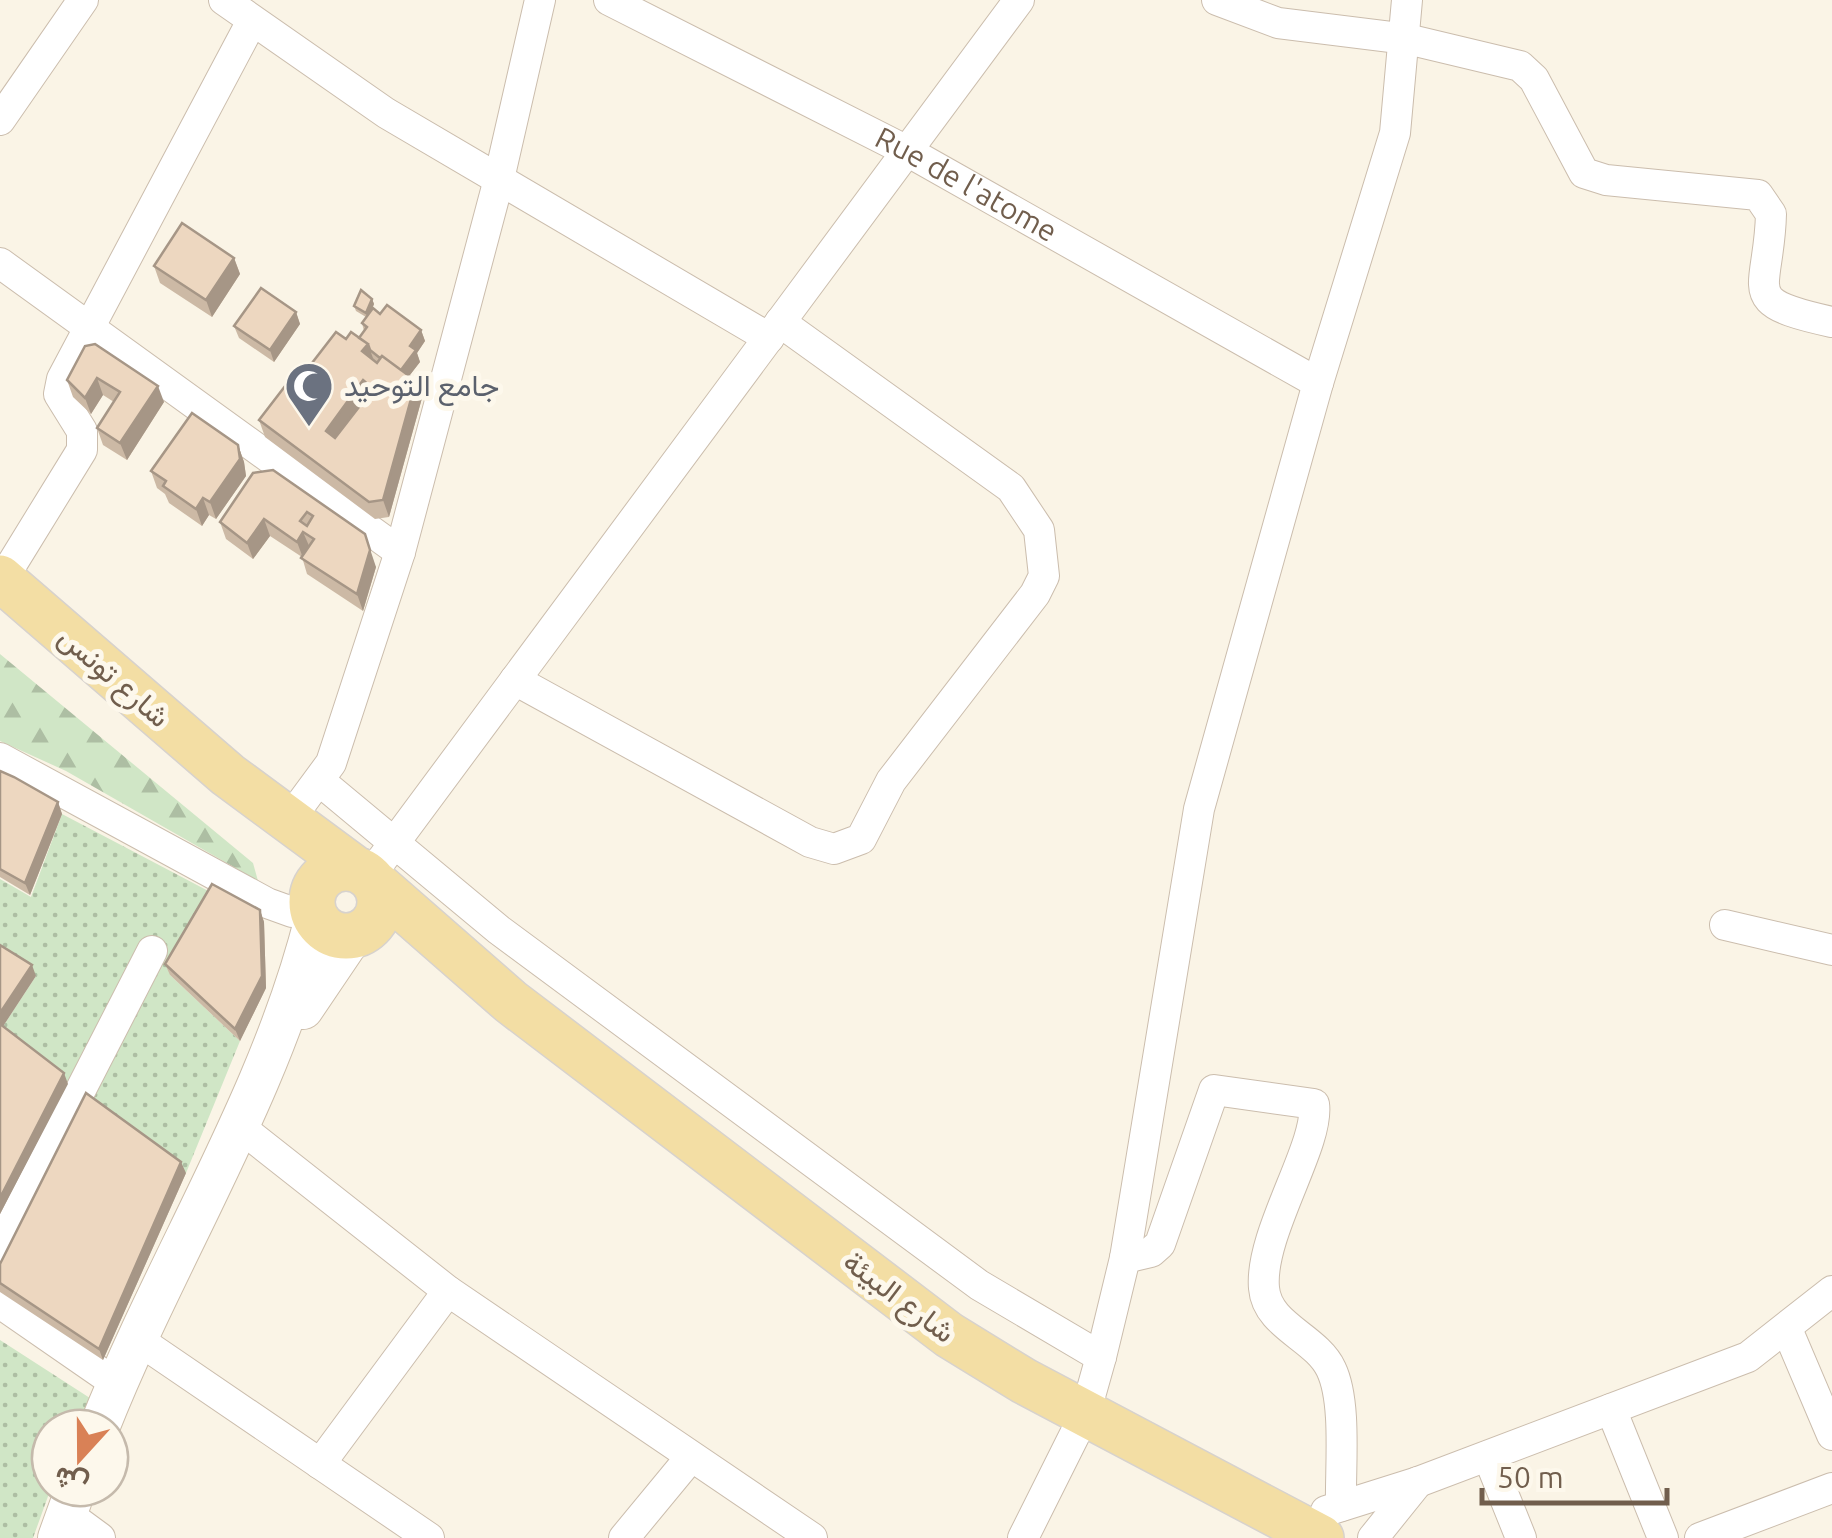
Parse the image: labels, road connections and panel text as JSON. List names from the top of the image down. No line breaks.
{"streets":{"main road":["شارع تونس","شارع البيئة"],"street":["Rue de l'atome"]},"crossings":[["شارع تونس","شارع البيئة"]],"places":{"mosque":["جامع التوحيد"]},"scale_bar":"50 m","north":"bottom"}
